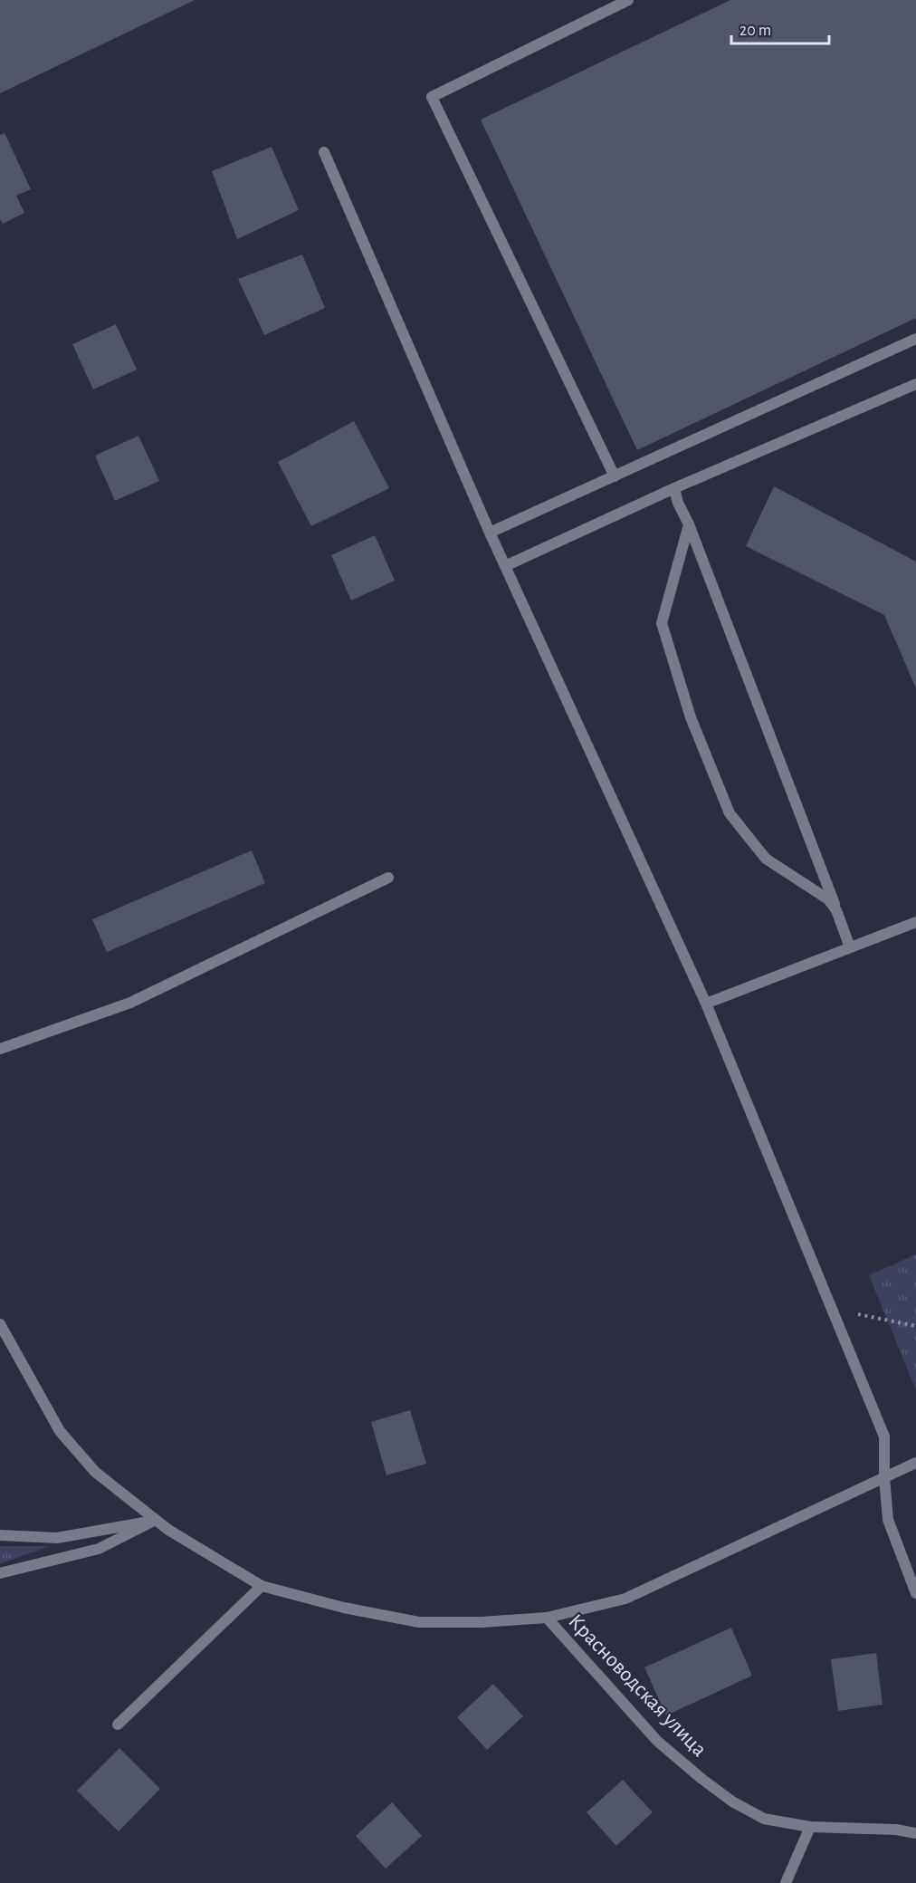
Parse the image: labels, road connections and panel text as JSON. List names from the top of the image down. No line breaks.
{"streets":{"street":["Красноводская улица"]},"scale_bar":"20 m"}
